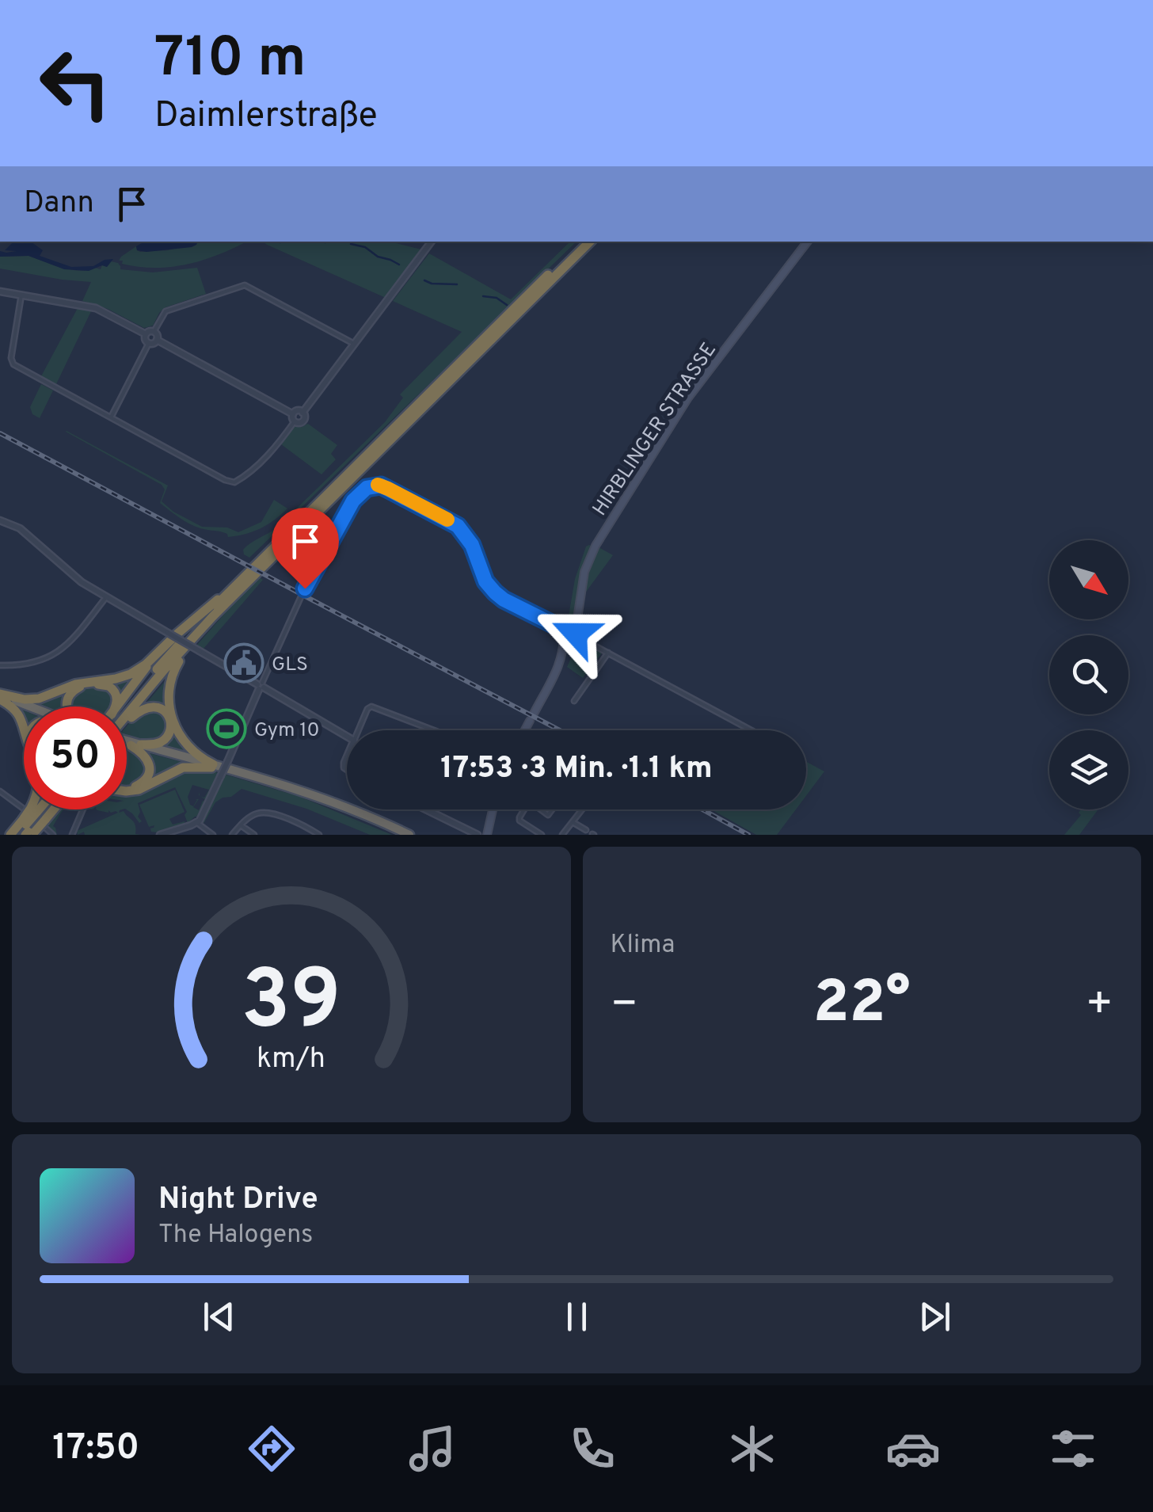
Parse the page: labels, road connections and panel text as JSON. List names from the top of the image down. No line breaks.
{"streets":{"main road":["HIRBLINGER STRASSE"]},"places":{"public building":["GLS"],"sports":["Gym 10"]},"north":"bottom right","page":{"turn":["710 m","Daimlerstraße"],"then":"Dann","limit":"50","trip":"17:53 · 3 Min. · 1.1 km","tile":"Klima","heat":["−","22°","+"],"song":["Night Drive","The Halogens"],"tabs":"17:50","gauge":["39","km/h"]}}
